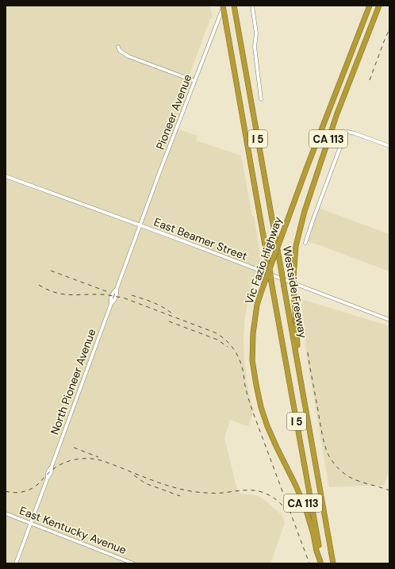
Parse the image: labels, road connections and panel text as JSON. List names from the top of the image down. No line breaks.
{"streets":{"highway":["I 5","CA 113","Vic Fazio Highway","Westside Freeway"],"street":["Pioneer Avenue","East Beamer Street","North Pioneer Avenue","East Kentucky Avenue"]},"crossings":[["Pioneer Avenue","East Beamer Street"],["Pioneer Avenue","Westside Freeway"],["Pioneer Avenue","North Pioneer Avenue"],["CA 113","Westside Freeway"],["East Beamer Street","North Pioneer Avenue"],["Vic Fazio Highway","Westside Freeway"],["North Pioneer Avenue","East Kentucky Avenue"]]}
